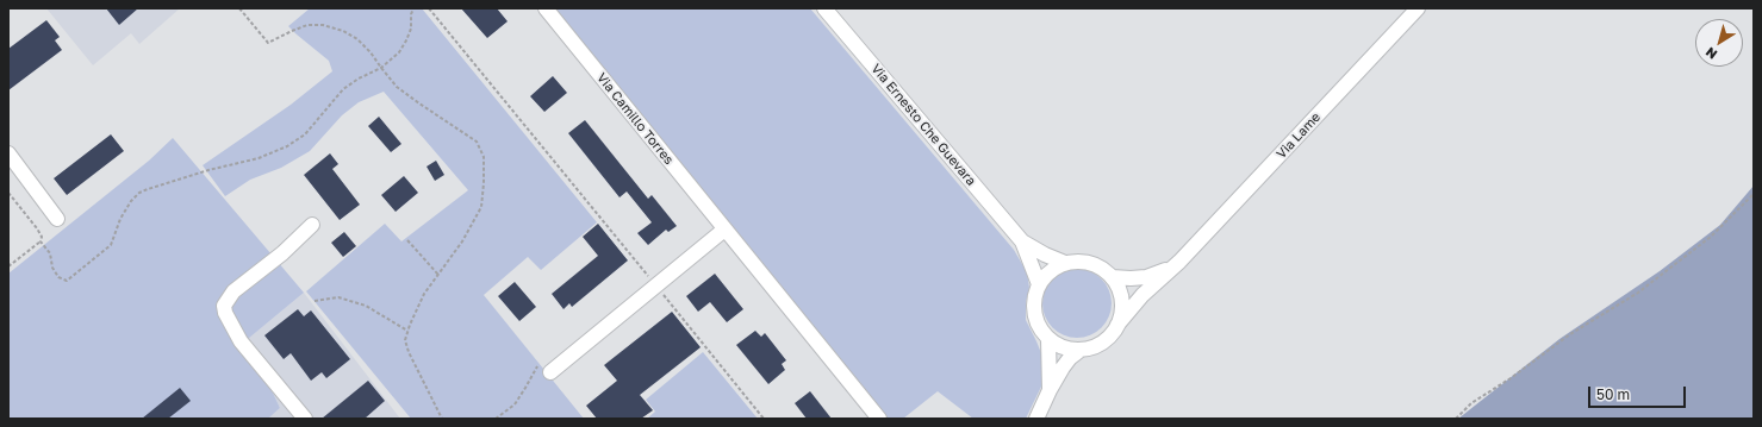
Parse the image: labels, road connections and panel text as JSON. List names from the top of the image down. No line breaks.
{"streets":{"street":["Via Camillo Torres","Via Ernesto Che Guevara","Via Lame"]},"crossings":[["Via Ernesto Che Guevara","Via Lame"]],"scale_bar":"50 m","north":"bottom left"}
